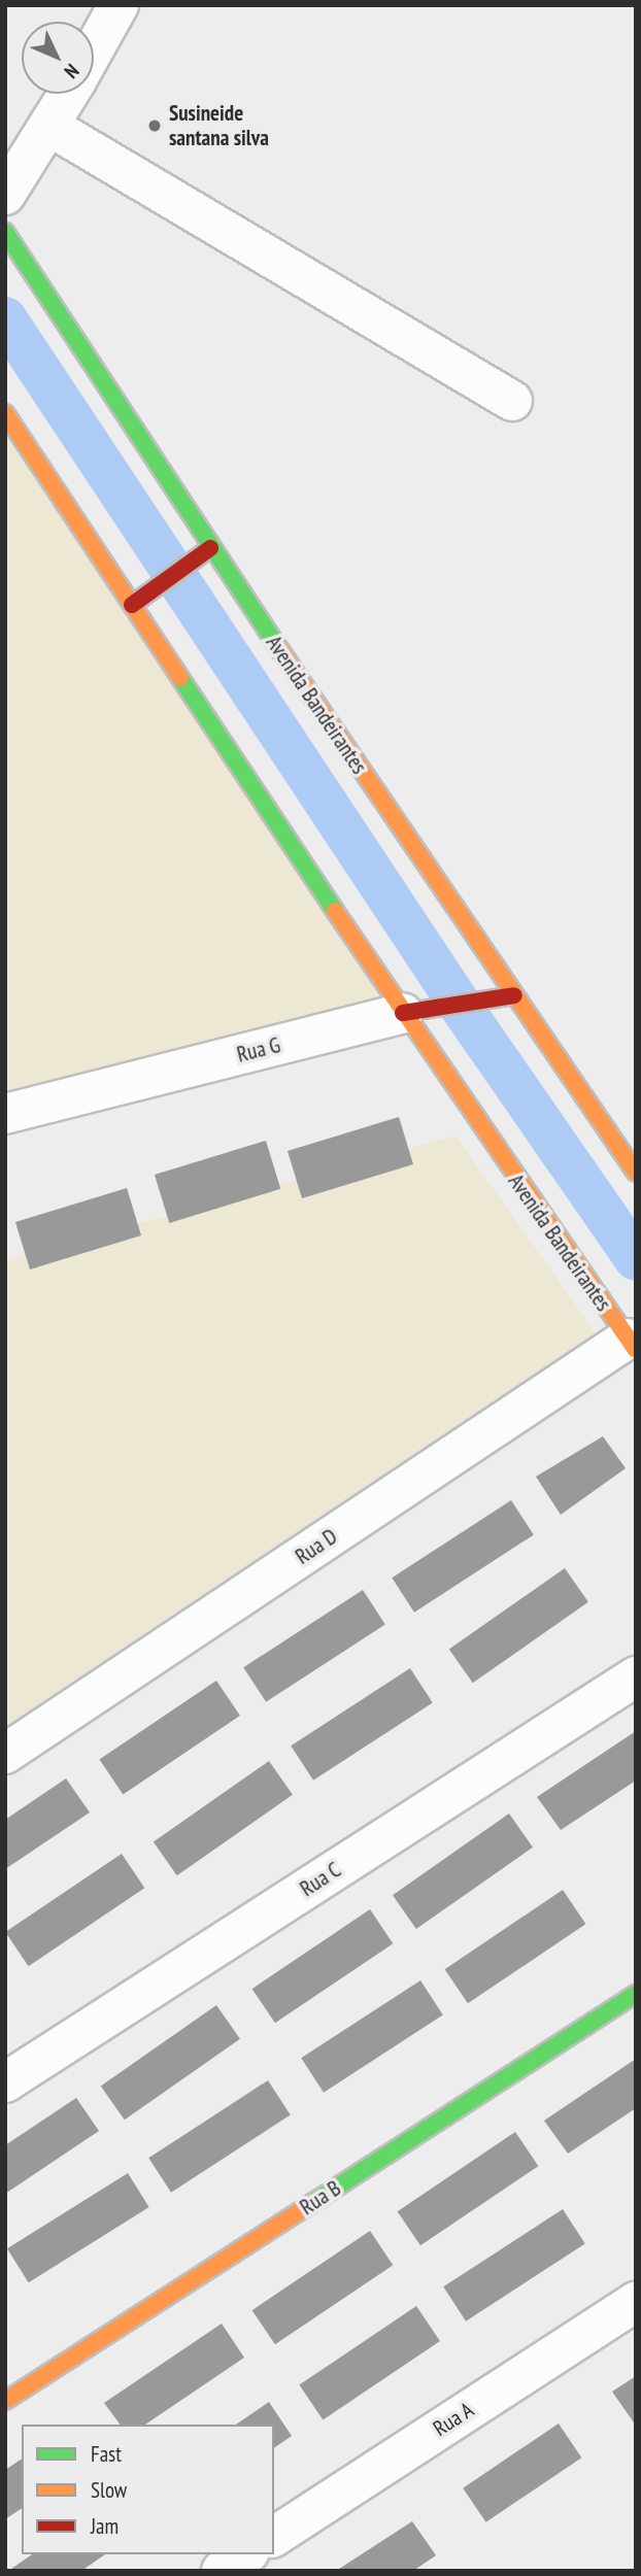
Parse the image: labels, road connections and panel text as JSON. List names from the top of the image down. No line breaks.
{"streets":{"street":["Avenida Bandeirantes","Rua G","Rua D","Rua C","Rua B","Rua A"]},"crossings":[["Avenida Bandeirantes","Rua G"],["Avenida Bandeirantes","Rua D"]],"places":["Susineide santana silva"],"legend":["Fast","Slow","Jam"],"north":"bottom right"}
